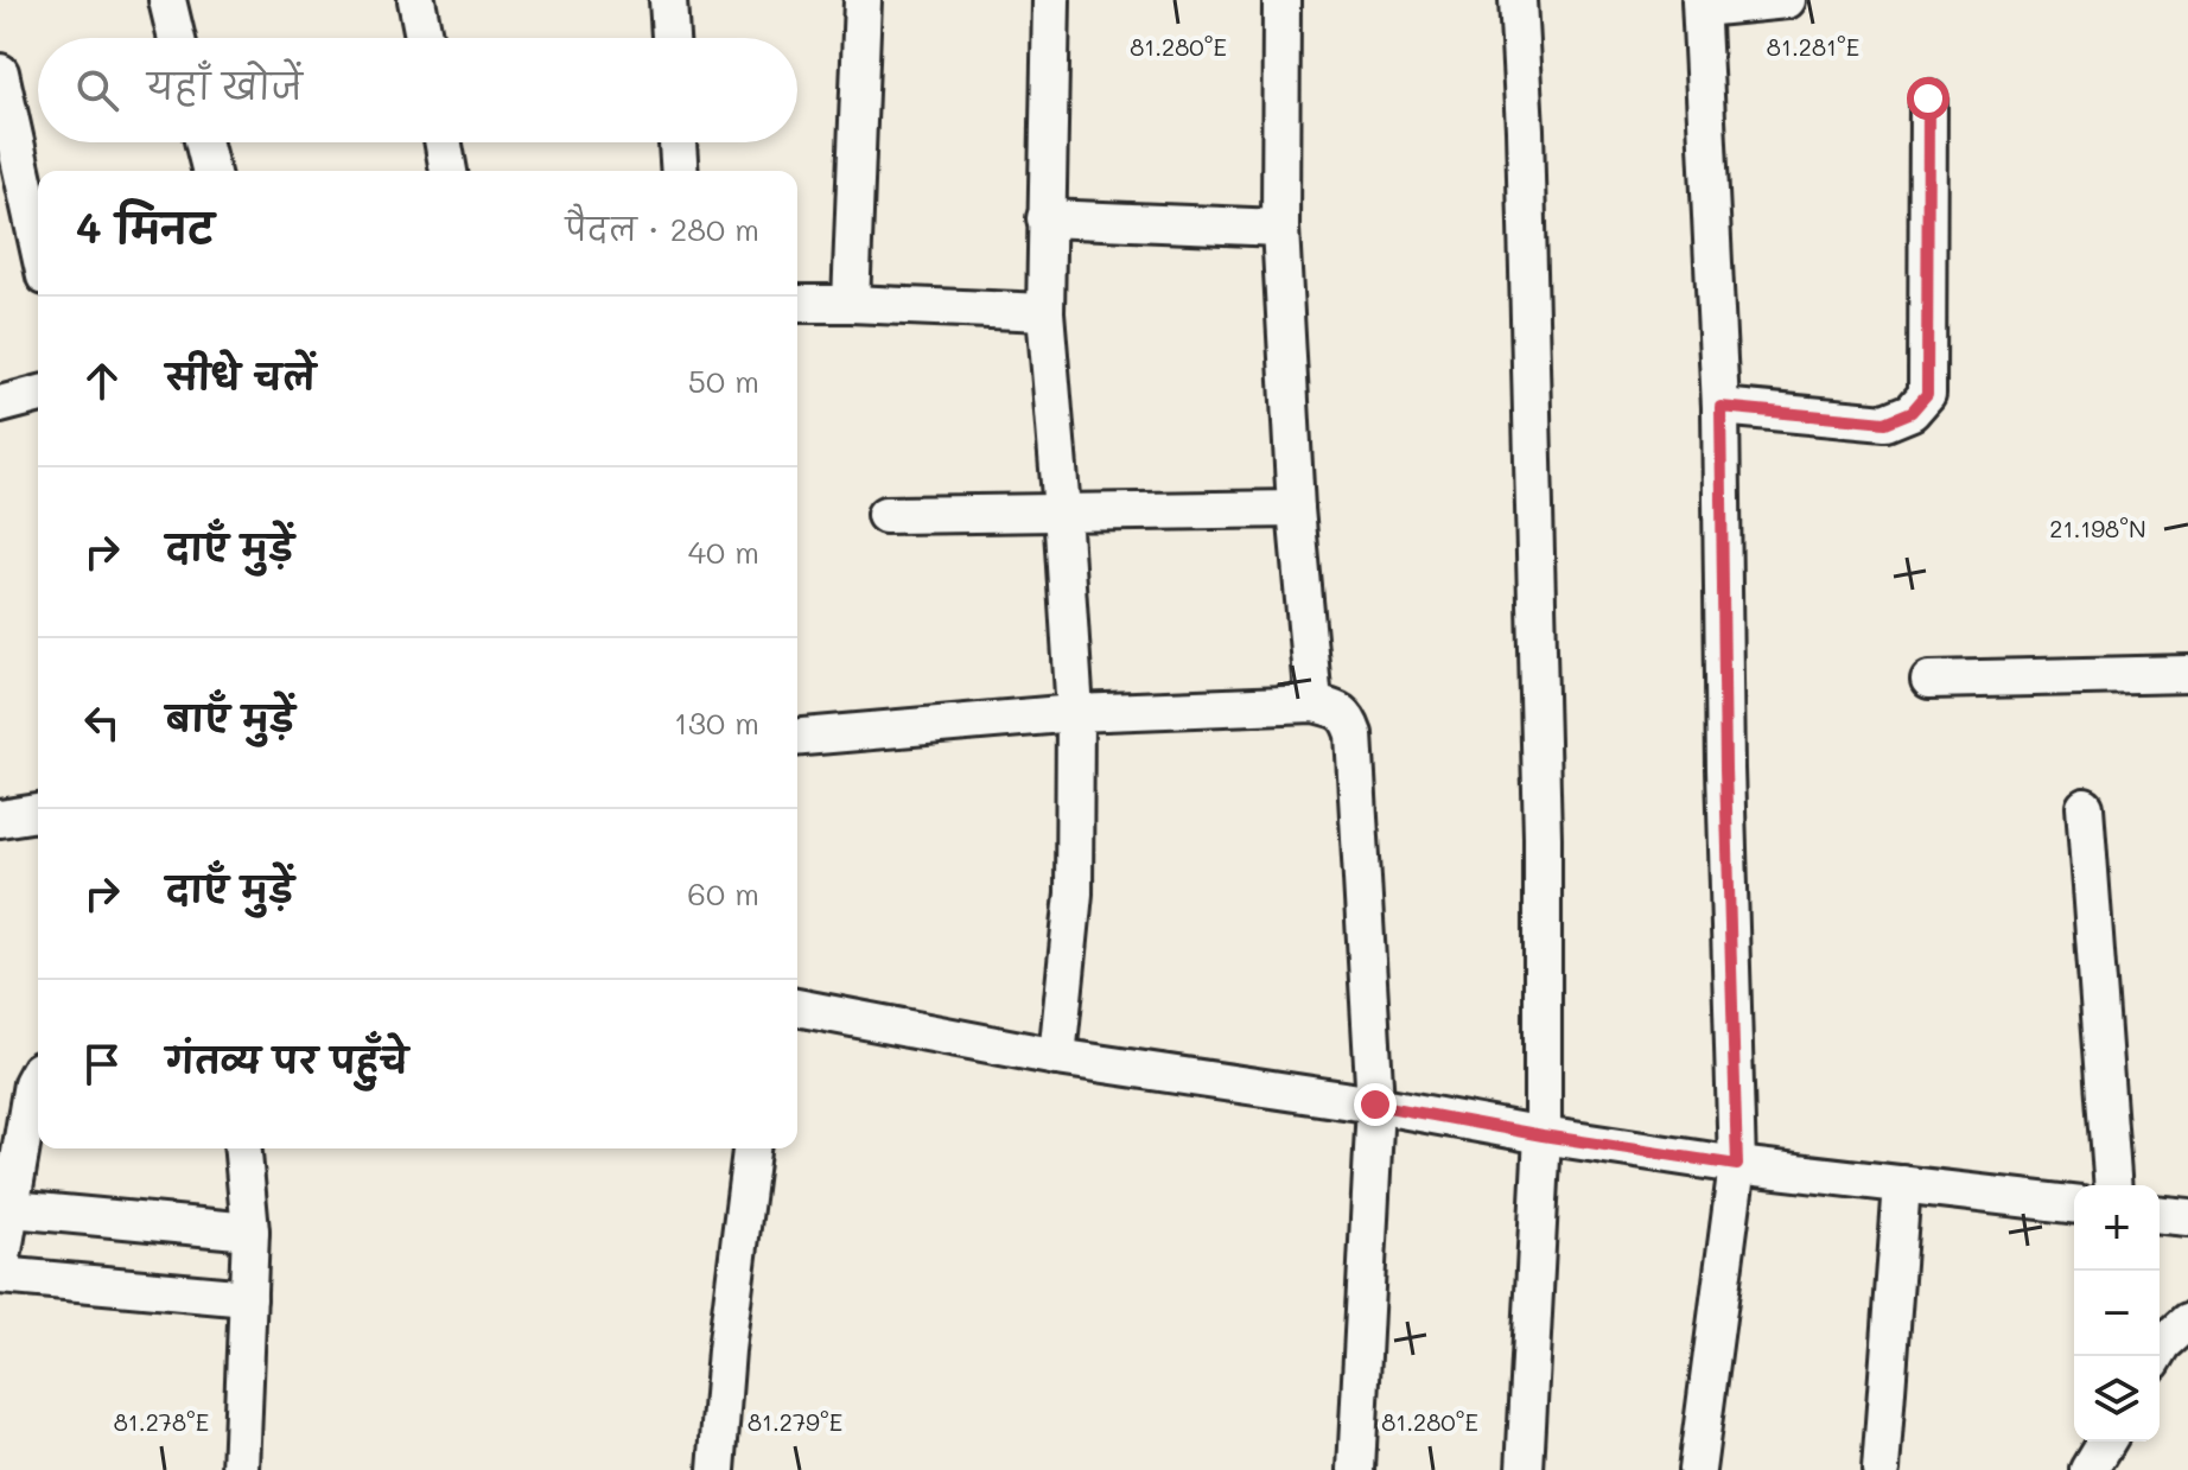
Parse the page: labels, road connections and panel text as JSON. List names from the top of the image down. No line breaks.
{"page":{"search":"यहाँ खोजें","heading":["4 मिनट","पैदल · 280 m"],"list":[["सीधे चलें","50 m"],["दाएँ मुड़ें","40 m"],["बाएँ मुड़ें","130 m"],["दाएँ मुड़ें","60 m"],"गंतव्य पर पहुँचे"],"map_buttons":["+","−"]},"coordinates":["81.280°E","81.281°E","21.198°N","81.278°E","81.279°E"]}
